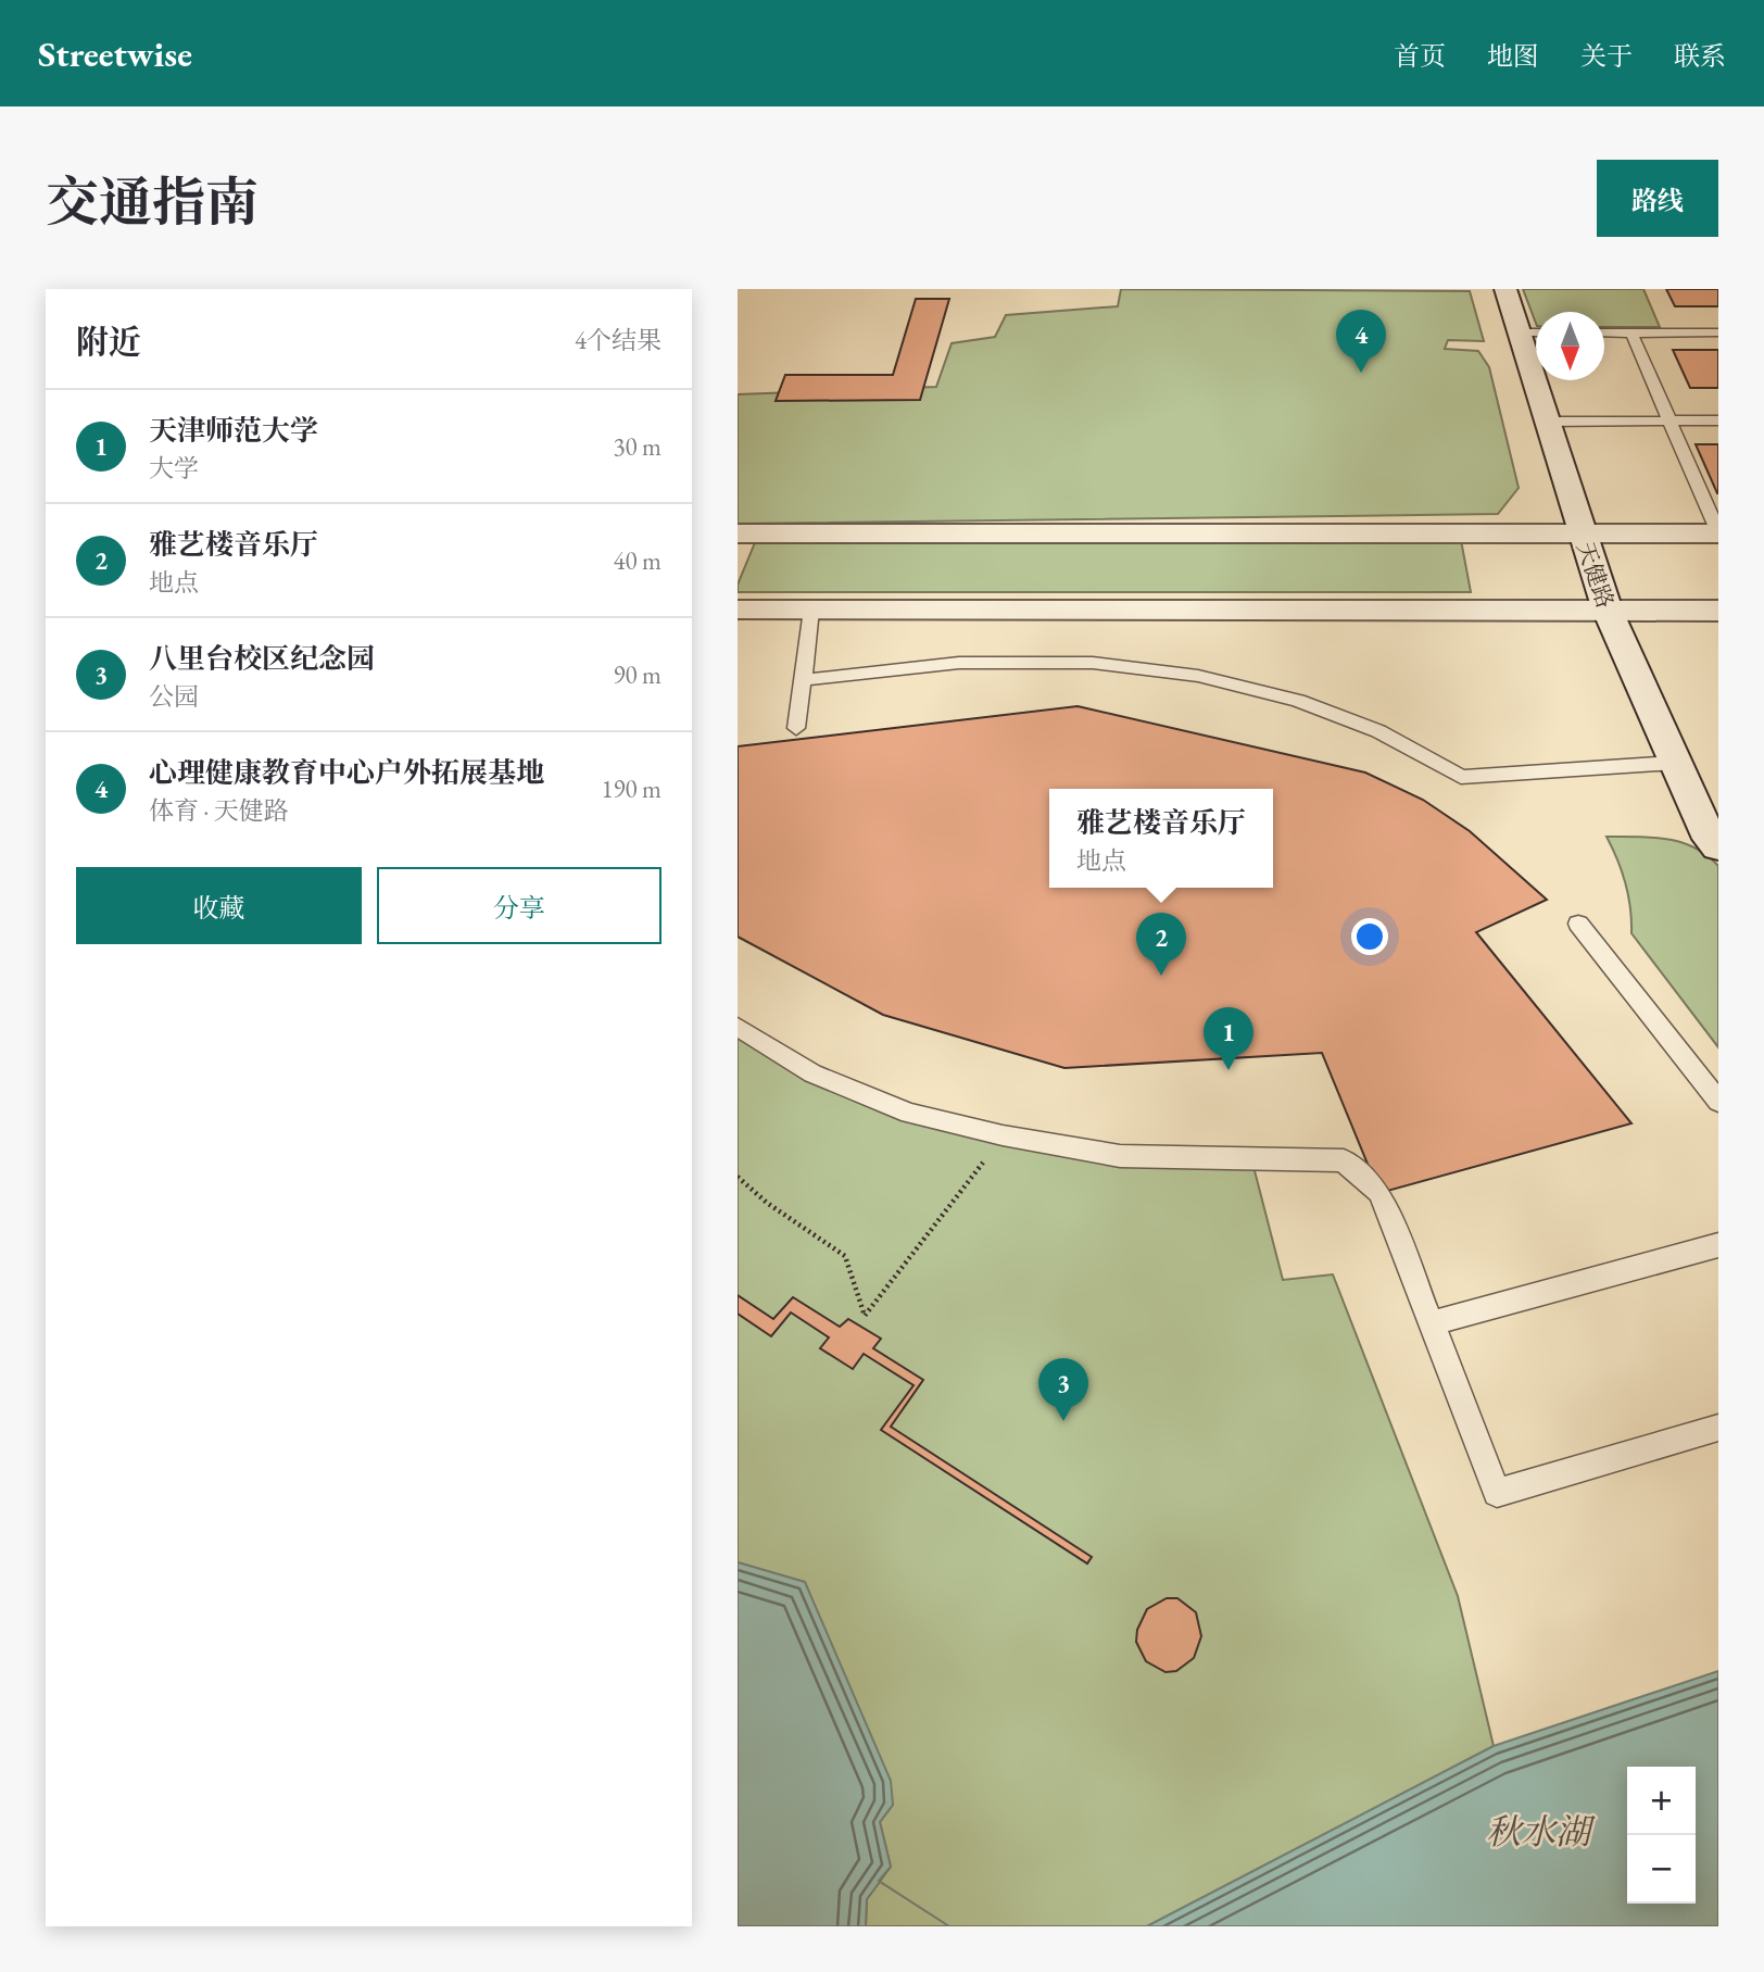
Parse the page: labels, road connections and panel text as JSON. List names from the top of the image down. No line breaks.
{"streets":{"street":["天健路"]},"water":["秋水湖"],"north":"bottom","page":{"header":"Streetwise","nav":["首页","地图","关于","联系"],"title":"交通指南","buttons":["路线",["收藏","分享"]],"heading":["附近","4个结果"],"pins":["4","2","1","3"],"list":[{"mark":"1","name":"天津师范大学","note":"大学","value":"30 m"},{"mark":"2","name":"雅艺楼音乐厅","note":"地点","value":"40 m"},{"mark":"3","name":"八里台校区纪念园","note":"公园","value":"90 m"},{"mark":"4","name":"心理健康教育中心户外拓展基地","note":"体育 · 天健路","value":"190 m"}],"popup":["雅艺楼音乐厅","地点"],"map_buttons":["+","−"]}}
